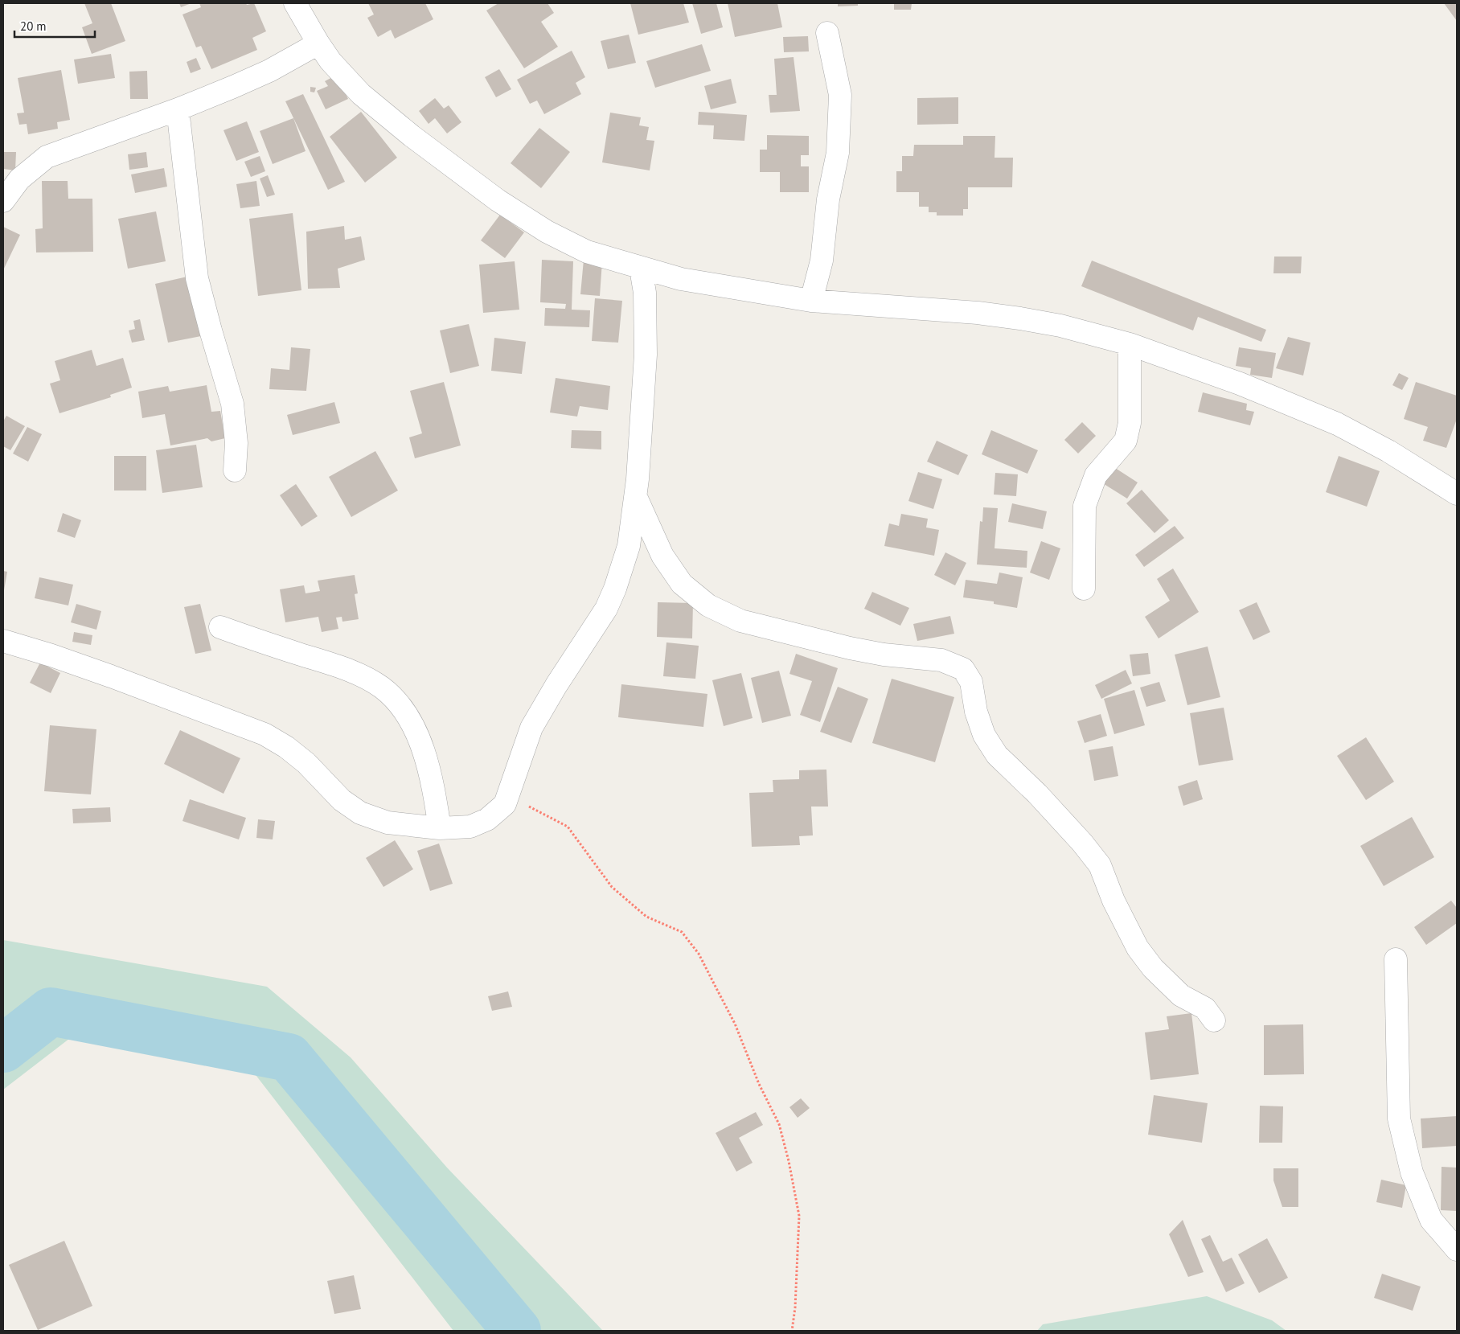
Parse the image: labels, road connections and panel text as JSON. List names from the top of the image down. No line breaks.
{"scale_bar":"20 m"}
